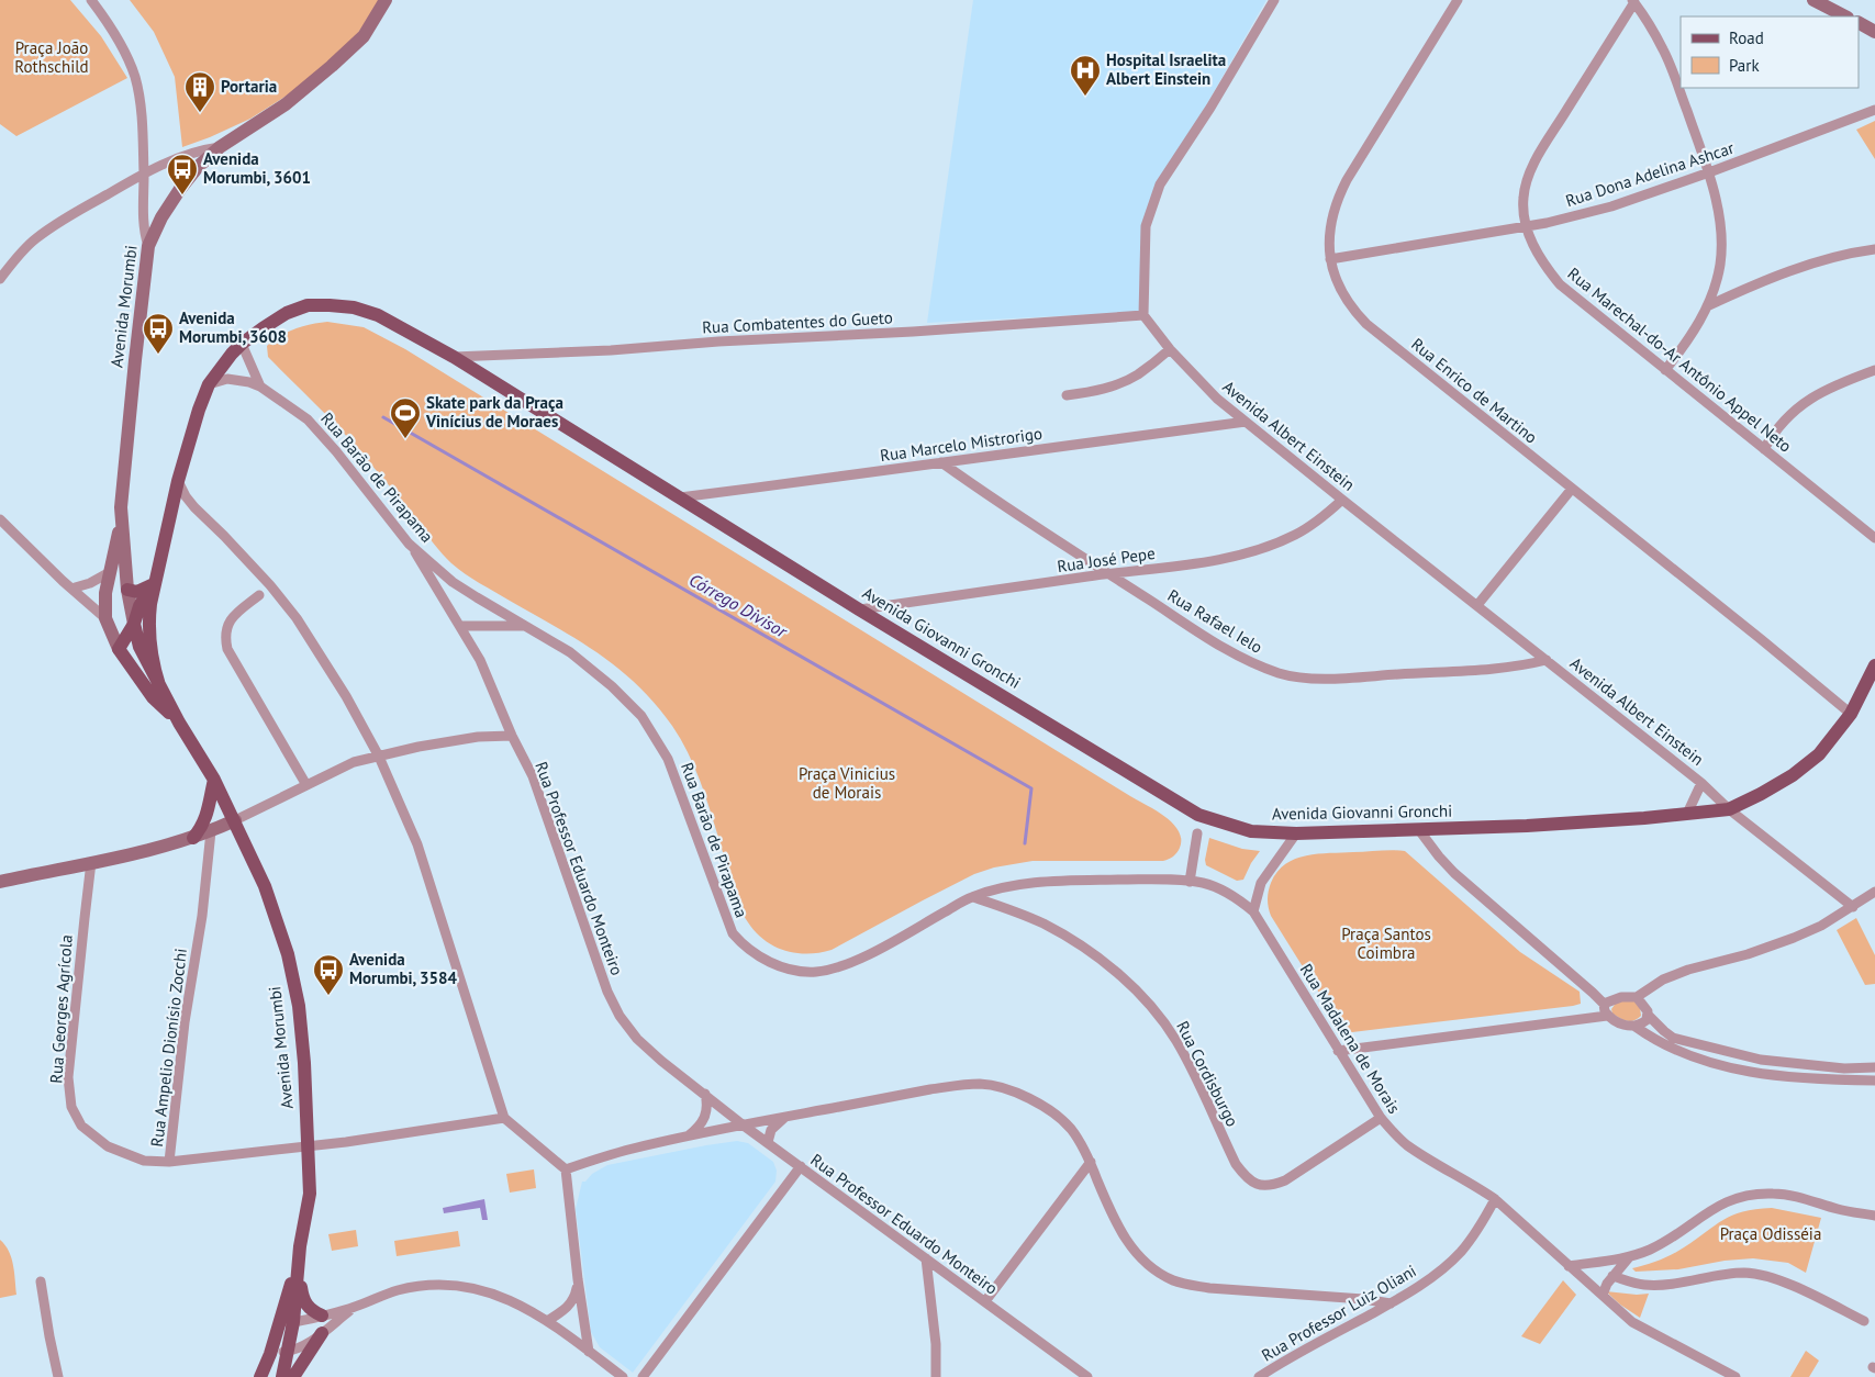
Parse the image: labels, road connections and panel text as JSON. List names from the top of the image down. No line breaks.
{"streets":{"main road":["Avenida Morumbi","Avenida Giovanni Gronchi"],"street":["Rua Dona Adelina Ashcar","Rua Combatentes do Gueto","Rua Marechal-do-Ar Antônio Appel Neto","Rua Enrico de Martino","Avenida Albert Einstein","Rua Marcelo Mistrorigo","Rua Barão de Pirapama","Rua José Pepe","Rua Rafael Ielo","Rua Professor Eduardo Monteiro","Rua Georges Agrícola","Rua Madalena de Morais","Rua Ampelio Dionísio Zocchi","Rua Cordisburgo","Rua Professor Luiz Oliani"]},"crossings":[["Rua Dona Adelina Ashcar","Rua Marechal-do-Ar Antônio Appel Neto"],["Rua Dona Adelina Ashcar","Rua Enrico de Martino"],["Avenida Morumbi","Avenida Giovanni Gronchi"],["Avenida Morumbi","Rua Ampelio Dionísio Zocchi"],["Rua Combatentes do Gueto","Avenida Albert Einstein"],["Rua Combatentes do Gueto","Avenida Giovanni Gronchi"],["Rua Enrico de Martino","Avenida Giovanni Gronchi"],["Avenida Albert Einstein","Rua Marcelo Mistrorigo"],["Avenida Albert Einstein","Rua José Pepe"],["Avenida Albert Einstein","Rua Rafael Ielo"],["Avenida Albert Einstein","Avenida Giovanni Gronchi"],["Rua Marcelo Mistrorigo","Rua Rafael Ielo"],["Rua Marcelo Mistrorigo","Avenida Giovanni Gronchi"],["Rua Barão de Pirapama","Avenida Giovanni Gronchi"],["Rua Barão de Pirapama","Rua Professor Eduardo Monteiro"],["Rua Barão de Pirapama","Rua Madalena de Morais"],["Rua Barão de Pirapama","Rua Cordisburgo"],["Rua José Pepe","Rua Rafael Ielo"],["Rua José Pepe","Avenida Giovanni Gronchi"],["Rua Georges Agrícola","Rua Ampelio Dionísio Zocchi"],["Rua Madalena de Morais","Rua Cordisburgo"],["Rua Madalena de Morais","Rua Professor Luiz Oliani"]],"water":["Córrego Divisor"],"parks":["Praça João Rothschild","Praça Vinicius de Morais","Praça Santos Coimbra","Praça Odisséia"],"places":{"hospital":["Hospital Israelita Albert Einstein"],"building":["Portaria"],"bus stop":["Avenida Morumbi, 3601","Avenida Morumbi, 3608","Avenida Morumbi, 3584"],"sports":["Skate park da Praça Vinícius de Moraes"]},"legend":["Road","Park"]}
